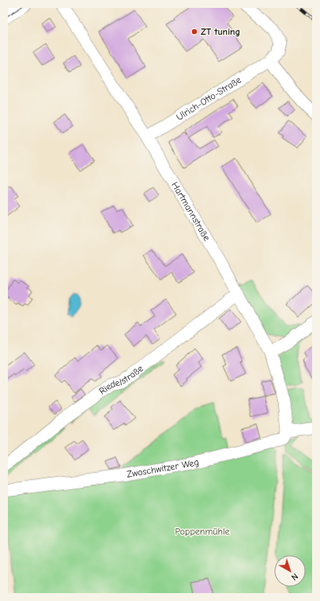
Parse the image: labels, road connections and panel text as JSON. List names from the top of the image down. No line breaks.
{"streets":{"street":["Ulrich-Otto-Straße","Hartmannstraße","Riedelstraße","Zwoschwitzer Weg"]},"crossings":[["Ulrich-Otto-Straße","Hartmannstraße"],["Hartmannstraße","Riedelstraße"],["Hartmannstraße","Zwoschwitzer Weg"]],"parks":["Poppenmühle"],"places":["ZT tuning"],"north":"bottom right"}
